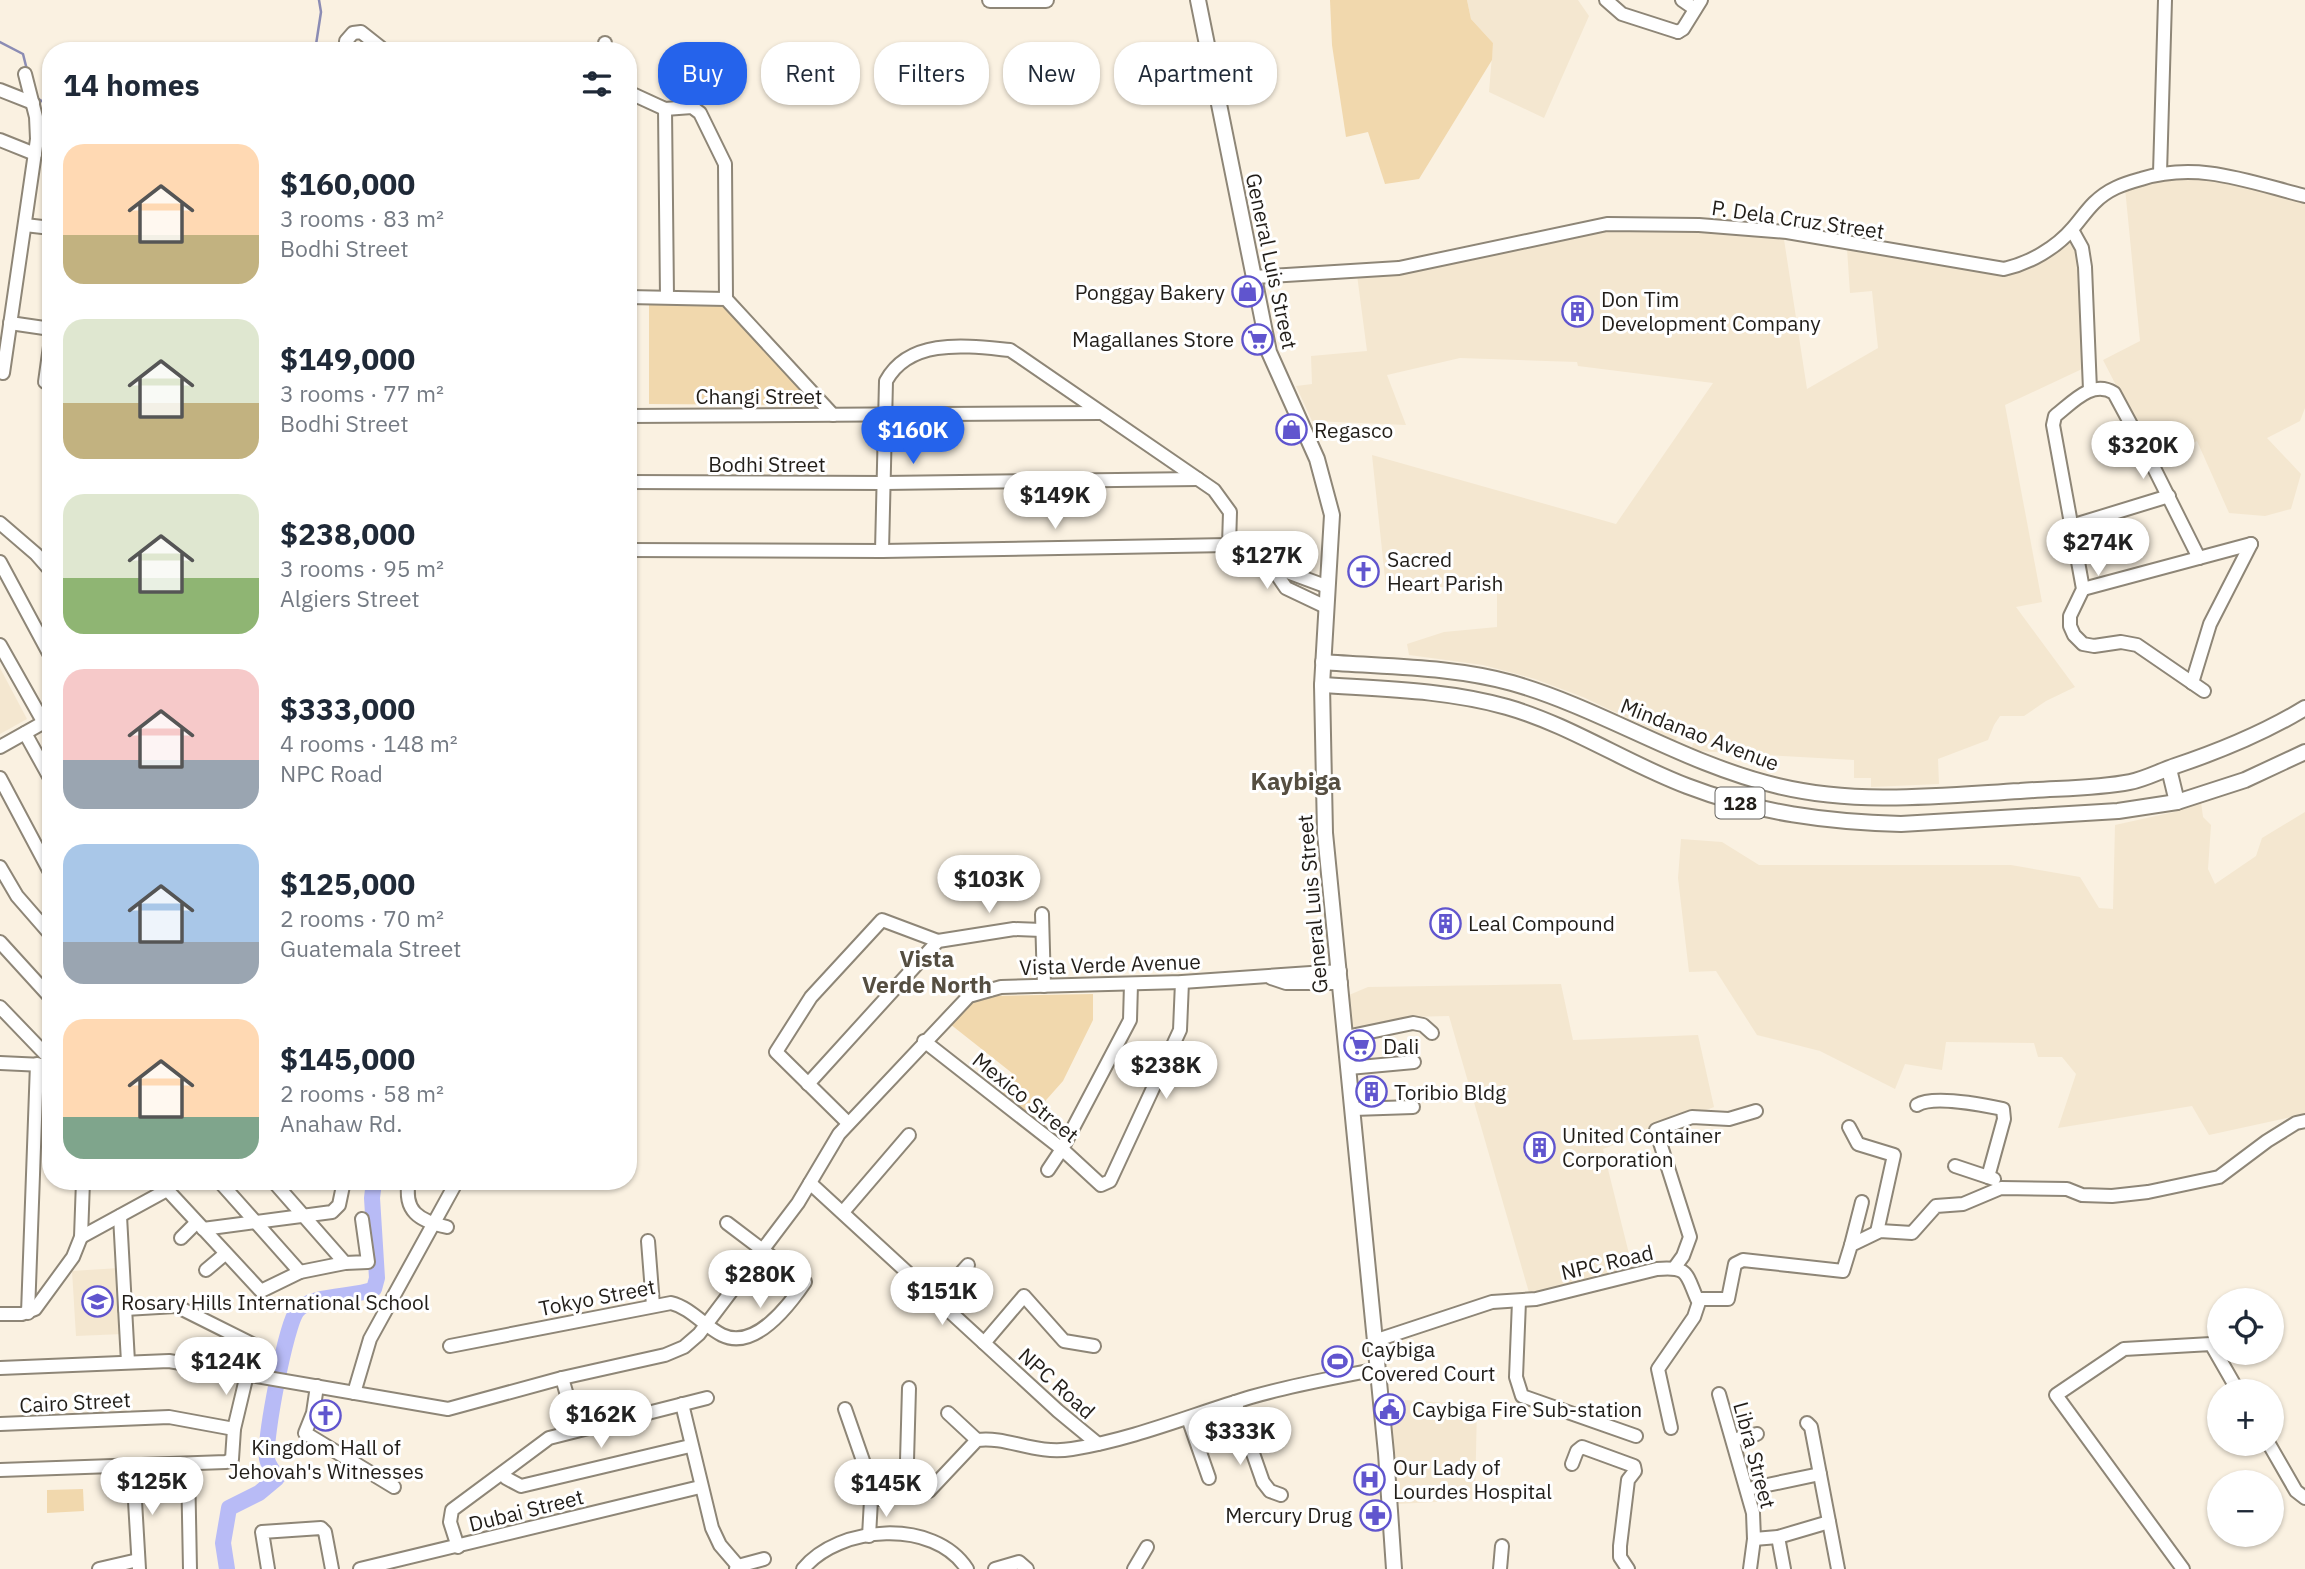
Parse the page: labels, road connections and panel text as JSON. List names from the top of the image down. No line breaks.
{"streets":{"main road":["General Luis Street","Mindanao Avenue","128"],"street":["P. Dela Cruz Street","Changi Street","Bodhi Street","Vista Verde Avenue","Mexico Street","NPC Road","Tokyo Street","Cairo Street","Libra Street","Dubai Street"]},"crossings":[["P. Dela Cruz Street","General Luis Street"],["General Luis Street","Mindanao Avenue"],["General Luis Street","128"],["General Luis Street","Vista Verde Avenue"],["General Luis Street","NPC Road"],["Vista Verde Avenue","Mexico Street"],["Vista Verde Avenue","NPC Road"],["Vista Verde Avenue","Tokyo Street"]],"districts":["Kaybiga","Vista Verde North"],"places":{"shop":["Ponggay Bakery","Regasco"],"building":["Don Tim Development Company","Leal Compound","Toribio Bldg","United Container Corporation"],"supermarket":["Magallanes Store","Dali"],"church":["Sacred Heart Parish","Kingdom Hall of Jehovah's Witnesses"],"school or university":["Rosary Hills International School"],"sports":["Caybiga Covered Court"],"public building":["Caybiga Fire Sub-station"],"hospital":["Our Lady of Lourdes Hospital"],"pharmacy":["Mercury Drug"]},"page":{"chip":["Buy","Rent","Filters","New","Apartment"],"heading":"14 homes","list":[{"name":"$160,000","note":"3 rooms · 83 m² · Bodhi Street"},{"name":"$149,000","note":"3 rooms · 77 m² · Bodhi Street"},{"name":"$238,000","note":"3 rooms · 95 m² · Algiers Street"},{"name":"$333,000","note":"4 rooms · 148 m² · NPC Road"},{"name":"$125,000","note":"2 rooms · 70 m² · Guatemala Street"},{"name":"$145,000","note":"2 rooms · 58 m² · Anahaw Rd."}],"price":["$160K","$320K","$149K","$274K","$127K","$103K","$238K","$280K","$151K","$124K","$162K","$333K","$125K","$145K"],"map_buttons":["+","−"]}}
